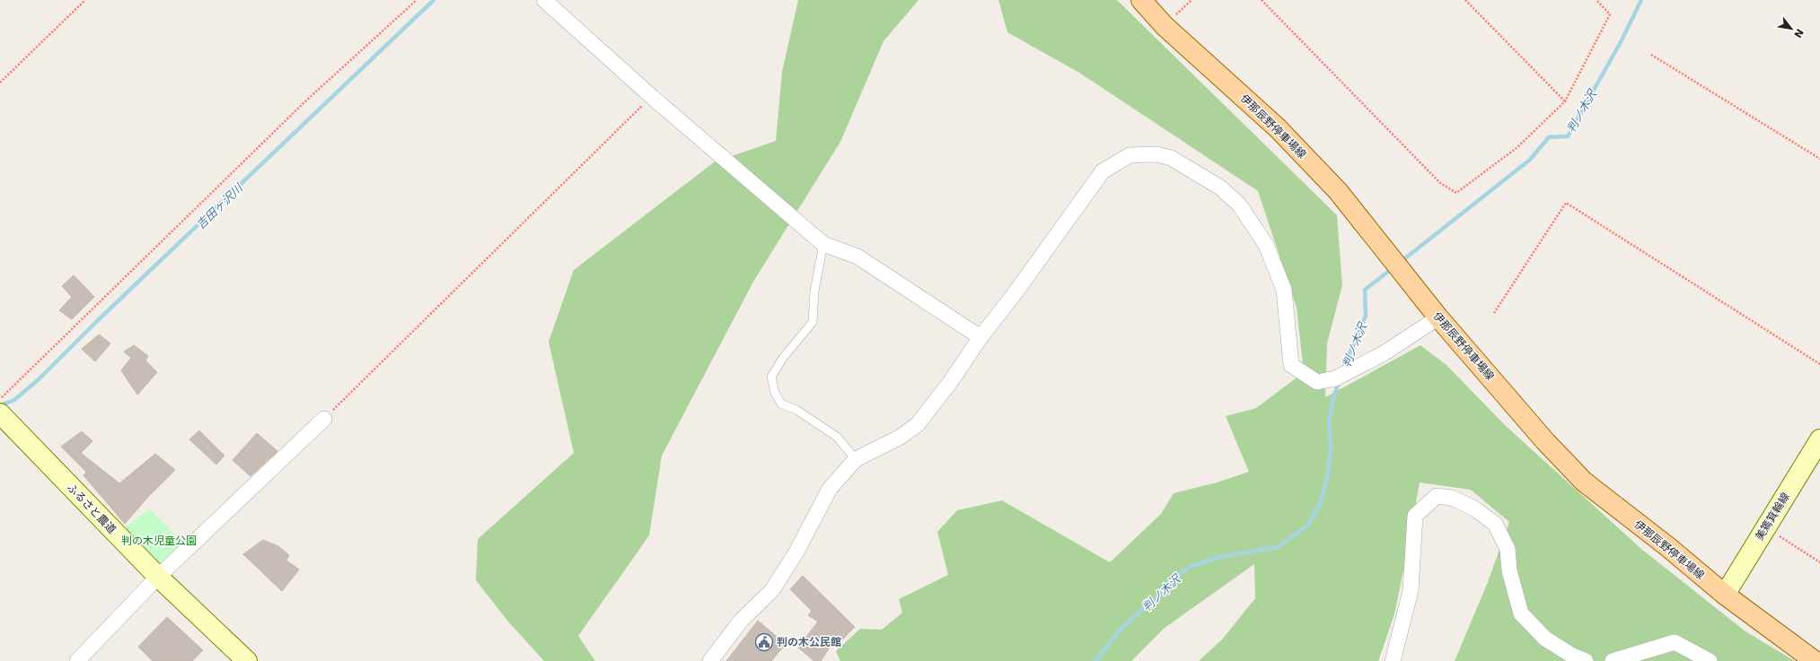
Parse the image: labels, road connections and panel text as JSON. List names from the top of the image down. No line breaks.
{"streets":{"main road":["伊那辰野停車場線"],"street":["ふるさと農道","美篶箕輪線"]},"crossings":[["伊那辰野停車場線","美篶箕輪線"]],"water":["判ノ木沢","吉田ヶ沢川"],"parks":["判の木児童公園"],"places":{"public building":["判の木公民館"]},"north":"bottom right"}
